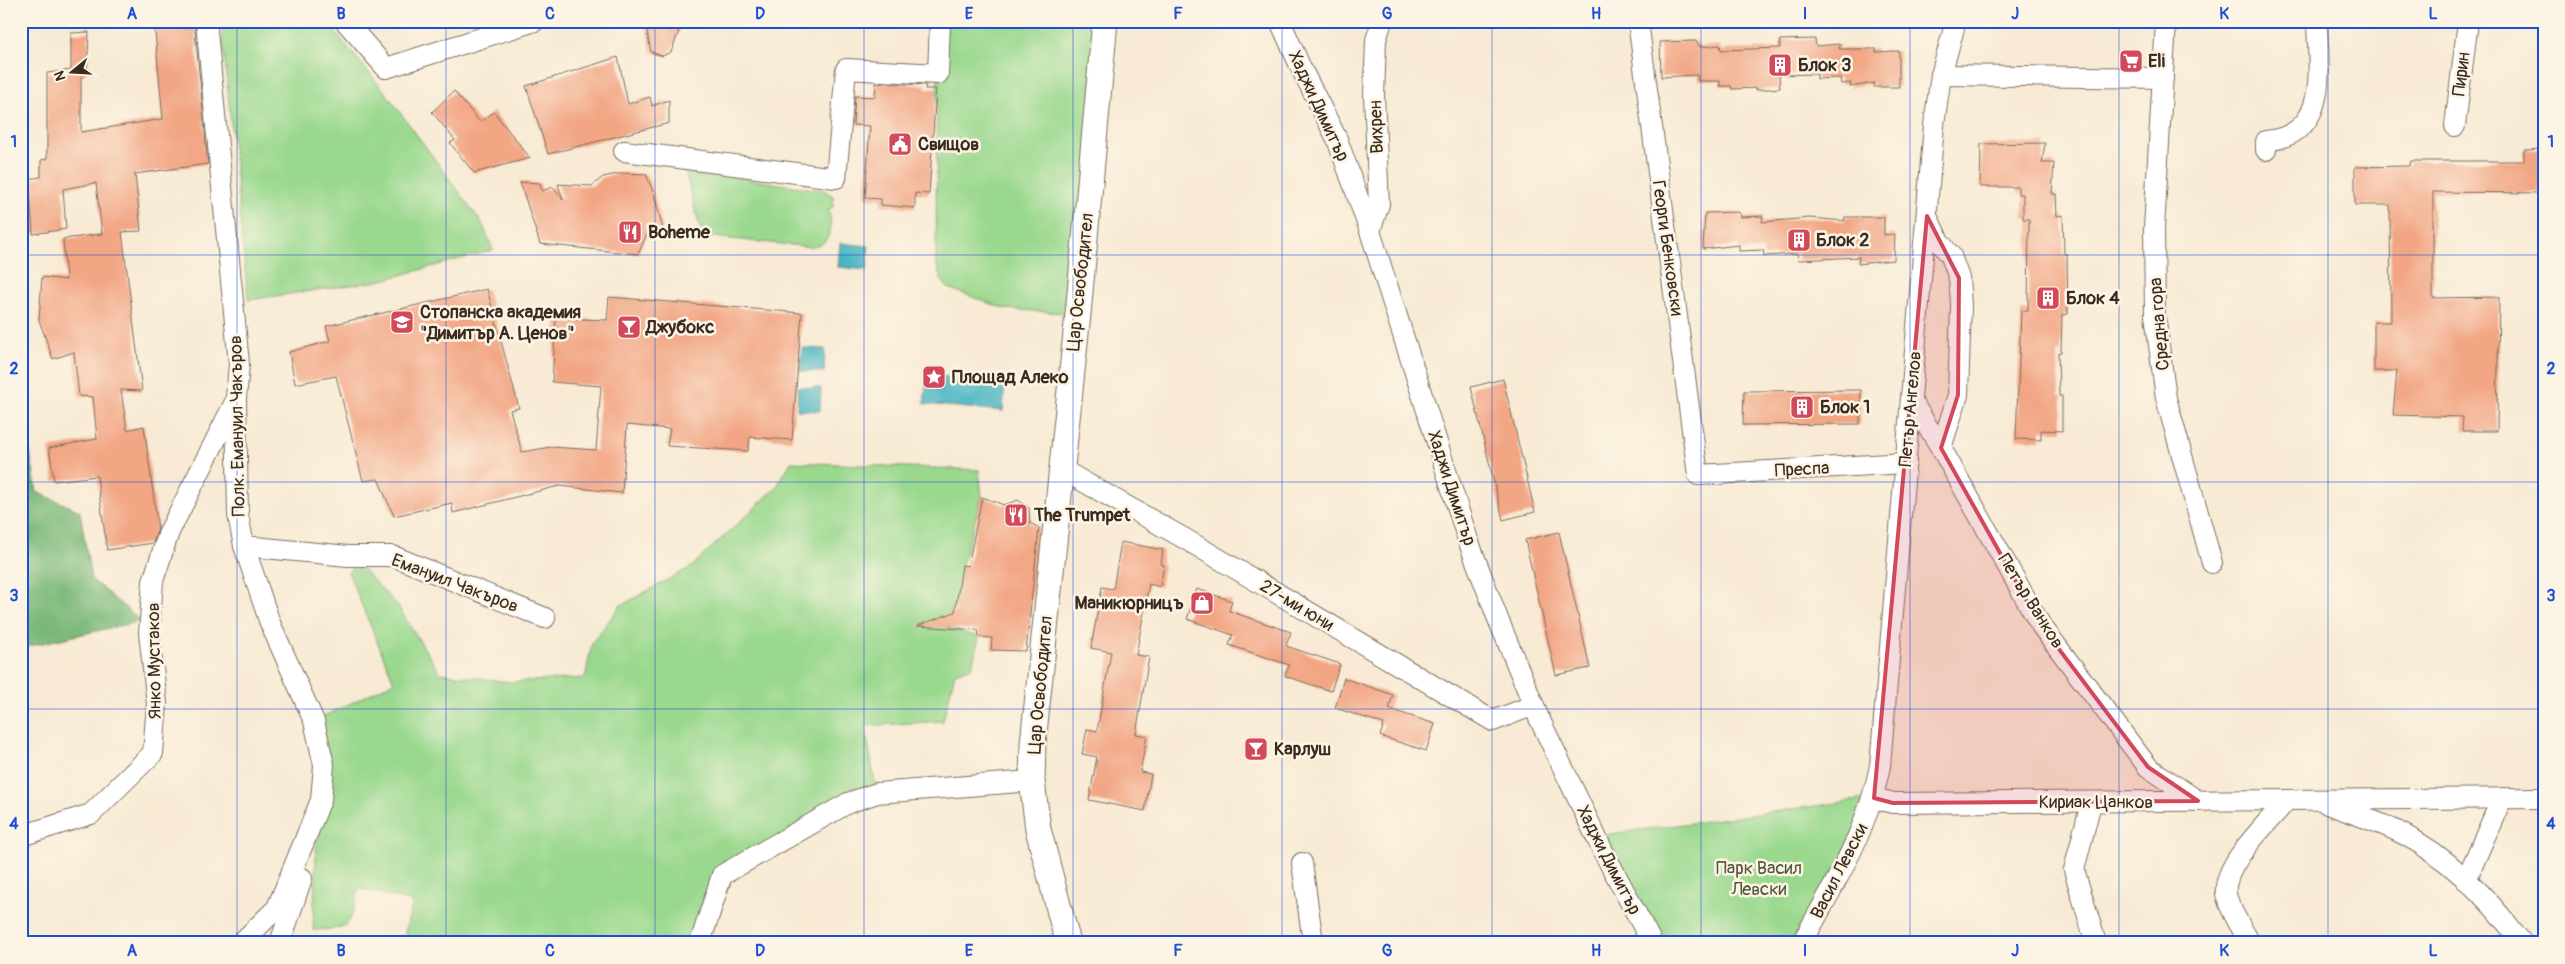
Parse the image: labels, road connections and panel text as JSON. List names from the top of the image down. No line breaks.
{"streets":{"street":["Пирин","Хаджи Димитър","Вихрен","Георги Бенковски","Цар Освободител","Средна гора","Петър Ангелов","Полк. Емануил Чакъров","Преспа","Емануил Чакъров","Петър Ванков","27-ми юни","Янко Мустаков","Кириак Цанков","Васил Левски"]},"crossings":[["Хаджи Димитър","Вихрен"],["Хаджи Димитър","27-ми юни"],["Георги Бенковски","Преспа"],["Цар Освободител","27-ми юни"],["Петър Ангелов","Преспа"],["Петър Ангелов","Петър Ванков"],["Петър Ангелов","Кириак Цанков"],["Петър Ангелов","Васил Левски"],["Полк. Емануил Чакъров","Емануил Чакъров"],["Полк. Емануил Чакъров","Янко Мустаков"],["Петър Ванков","Кириак Цанков"],["Кириак Цанков","Васил Левски"]],"parks":["Парк Васил Левски"],"places":{"supermarket":["Eli"],"building":["Блок 3","Блок 2","Блок 4","Блок 1"],"public building":["Свищов"],"restaurant":["Boheme","The Trumpet"],"school or university":["Стопанска академия \"Димитър А. Ценов\""],"bar":["Джубокс","Карлуш"],"place":["Площад Алеко"],"shop":["Маникюрницъ"]},"north":"left","grid":{"columns":["A","B","C","D","E","F","G","H","I","J","K","L"],"rows":["1","2","3","4"]}}
